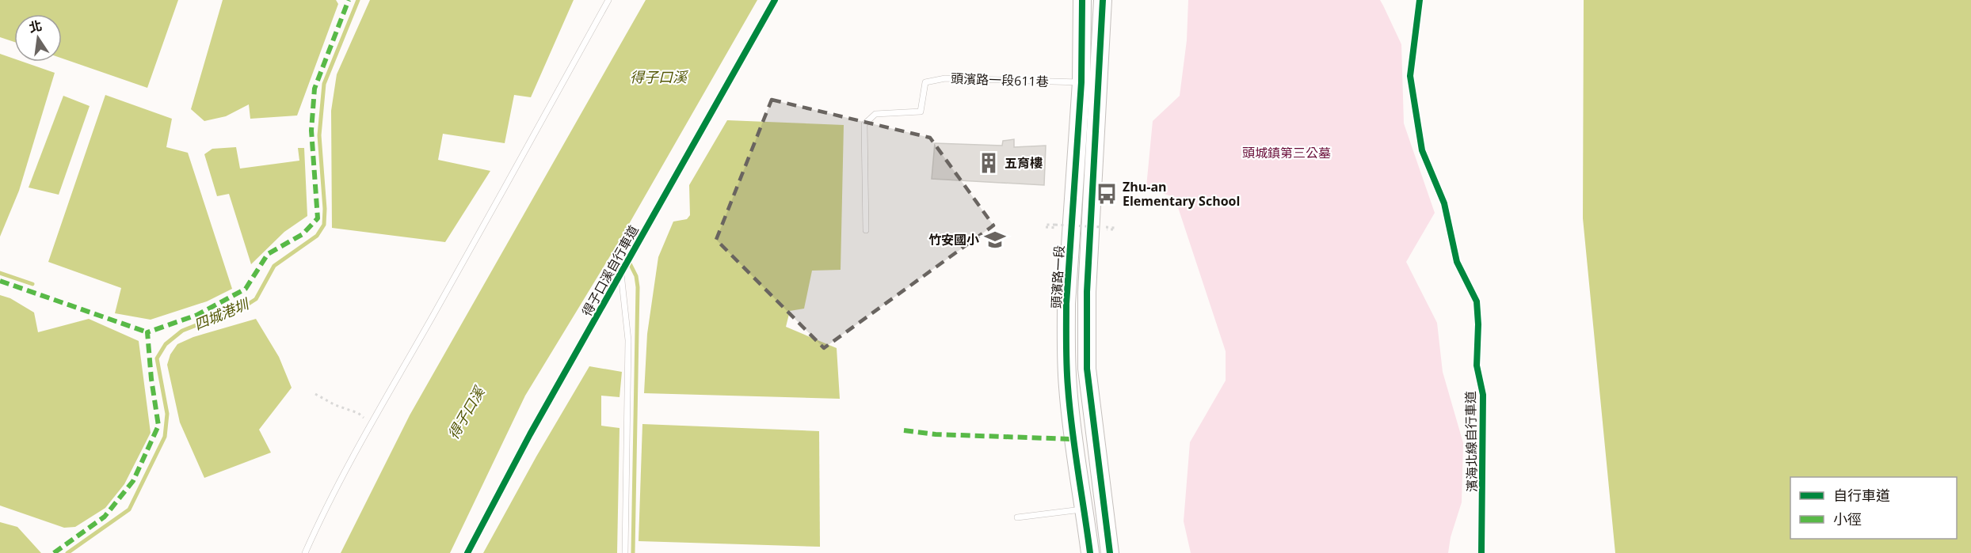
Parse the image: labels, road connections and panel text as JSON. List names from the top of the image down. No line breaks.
{"streets":{"main road":["頭濱路一段"],"lane":["頭濱路一段611巷"],"cycle path":["得子口溪自行車道","濱海北線自行車道"]},"crossings":[["頭濱路一段611巷","頭濱路一段"]],"water":["得子口溪","四城港圳"],"parks":["頭城鎮第三公墓"],"places":{"building":["五育樓"],"bus stop":["Zhu-an Elementary School"],"school or university":["竹安國小"]},"legend":["自行車道","小徑"],"north":"top"}
